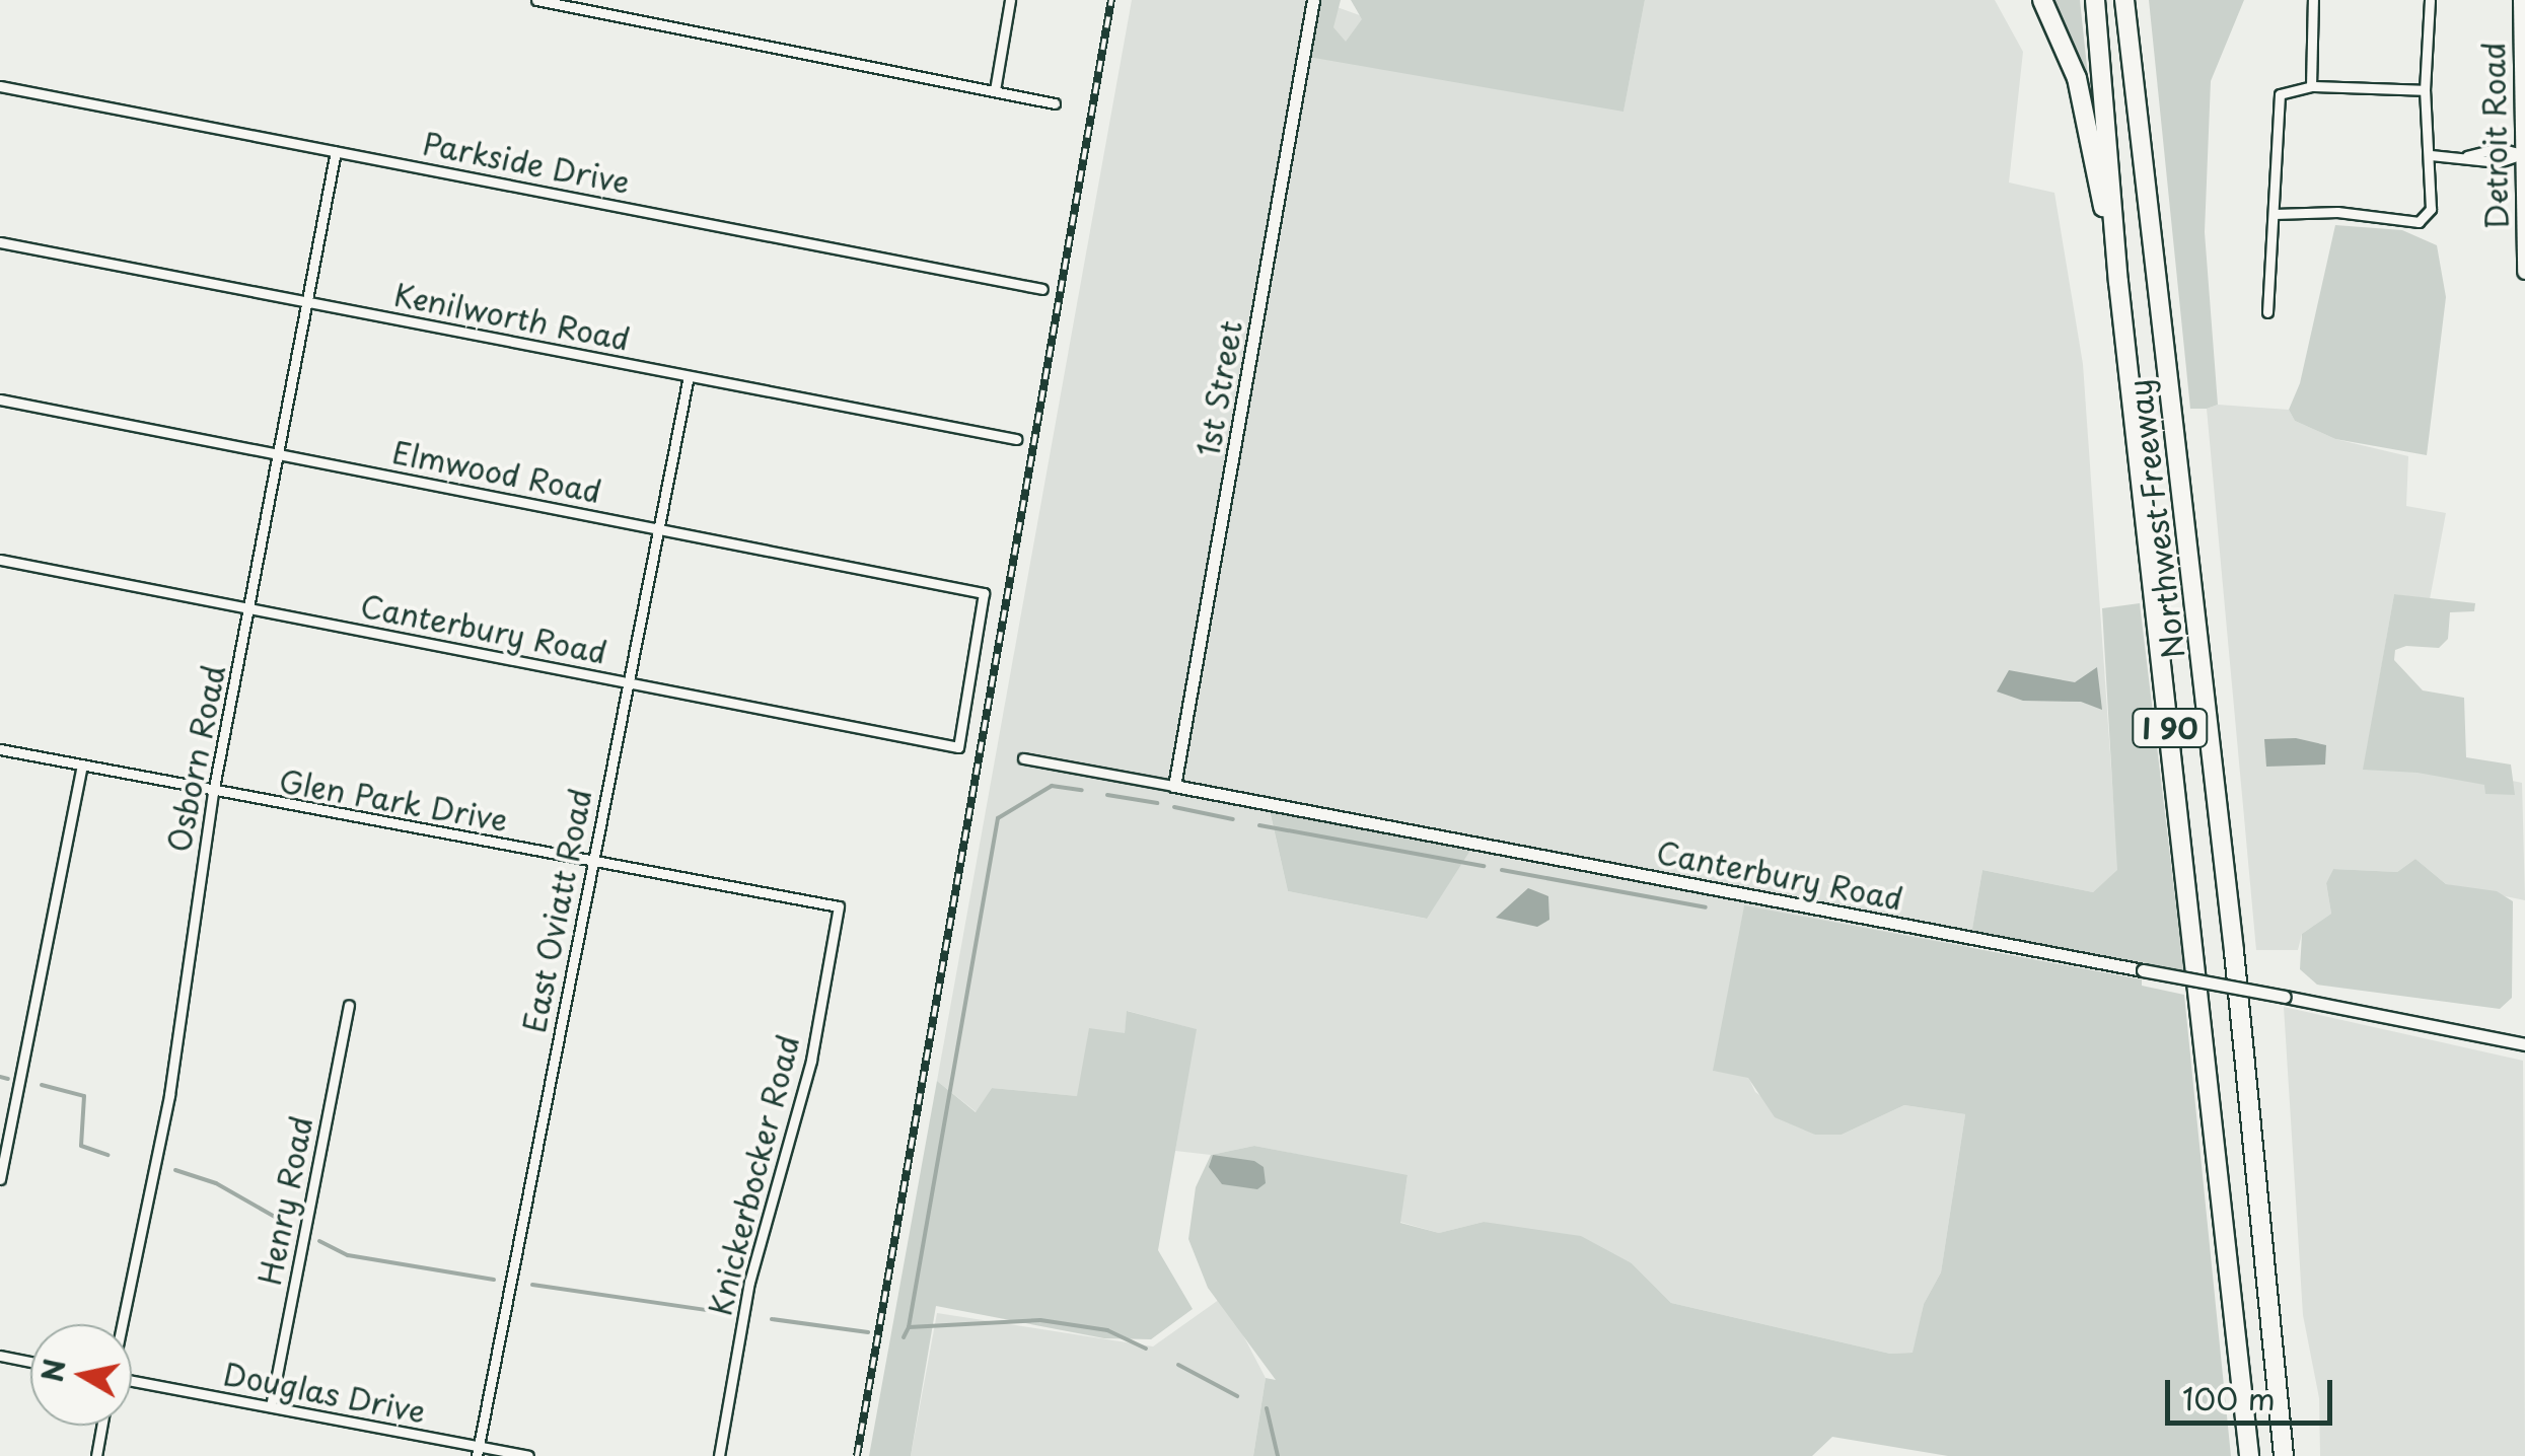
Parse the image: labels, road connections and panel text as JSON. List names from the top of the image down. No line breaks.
{"streets":{"highway":["Northwest Freeway","I 90"],"main road":["Detroit Road"],"street":["Parkside Drive","Kenilworth Road","1st Street","Elmwood Road","Canterbury Road","Osborn Road","Glen Park Drive","East Oviatt Road","Knickerbocker Road","Henry Road","Douglas Drive"]},"crossings":[["Parkside Drive","Osborn Road"],["Kenilworth Road","Osborn Road"],["Kenilworth Road","East Oviatt Road"],["1st Street","Canterbury Road"],["Elmwood Road","Canterbury Road"],["Elmwood Road","Osborn Road"],["Elmwood Road","East Oviatt Road"],["Canterbury Road","Osborn Road"],["Canterbury Road","East Oviatt Road"],["Osborn Road","Glen Park Drive"],["Glen Park Drive","East Oviatt Road"],["Glen Park Drive","Knickerbocker Road"],["East Oviatt Road","Douglas Drive"],["Henry Road","Douglas Drive"]],"scale_bar":"100 m","north":"left"}
